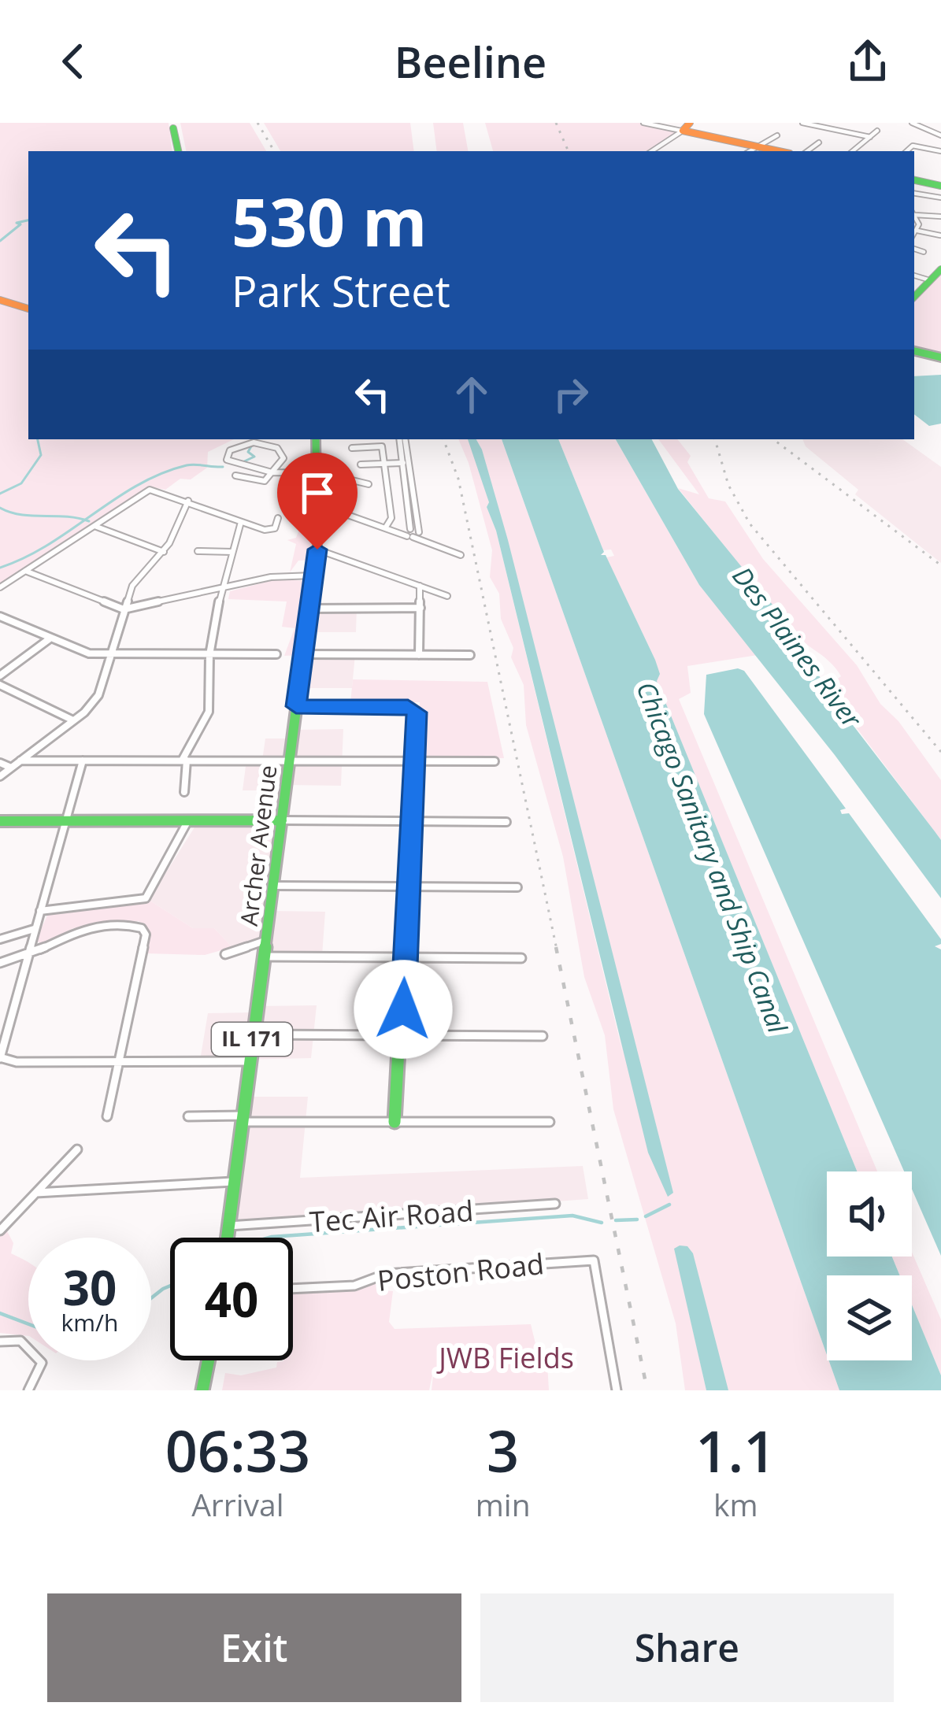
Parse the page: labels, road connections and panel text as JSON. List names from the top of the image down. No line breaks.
{"streets":{"main road":["Archer Avenue","IL 171"],"street":["Tec Air Road","Poston Road"]},"crossings":[["Archer Avenue","Tec Air Road"]],"water":["Des Plaines River","Chicago Sanitary and Ship Canal"],"parks":["JWB Fields"],"page":{"header":"Beeline","turn":["530 m","Park Street"],"speed":"30 km/h","limit":"40","eta":["06:33","Arrival","3","min","1.1","km"],"buttons":["Exit","Share"]}}
